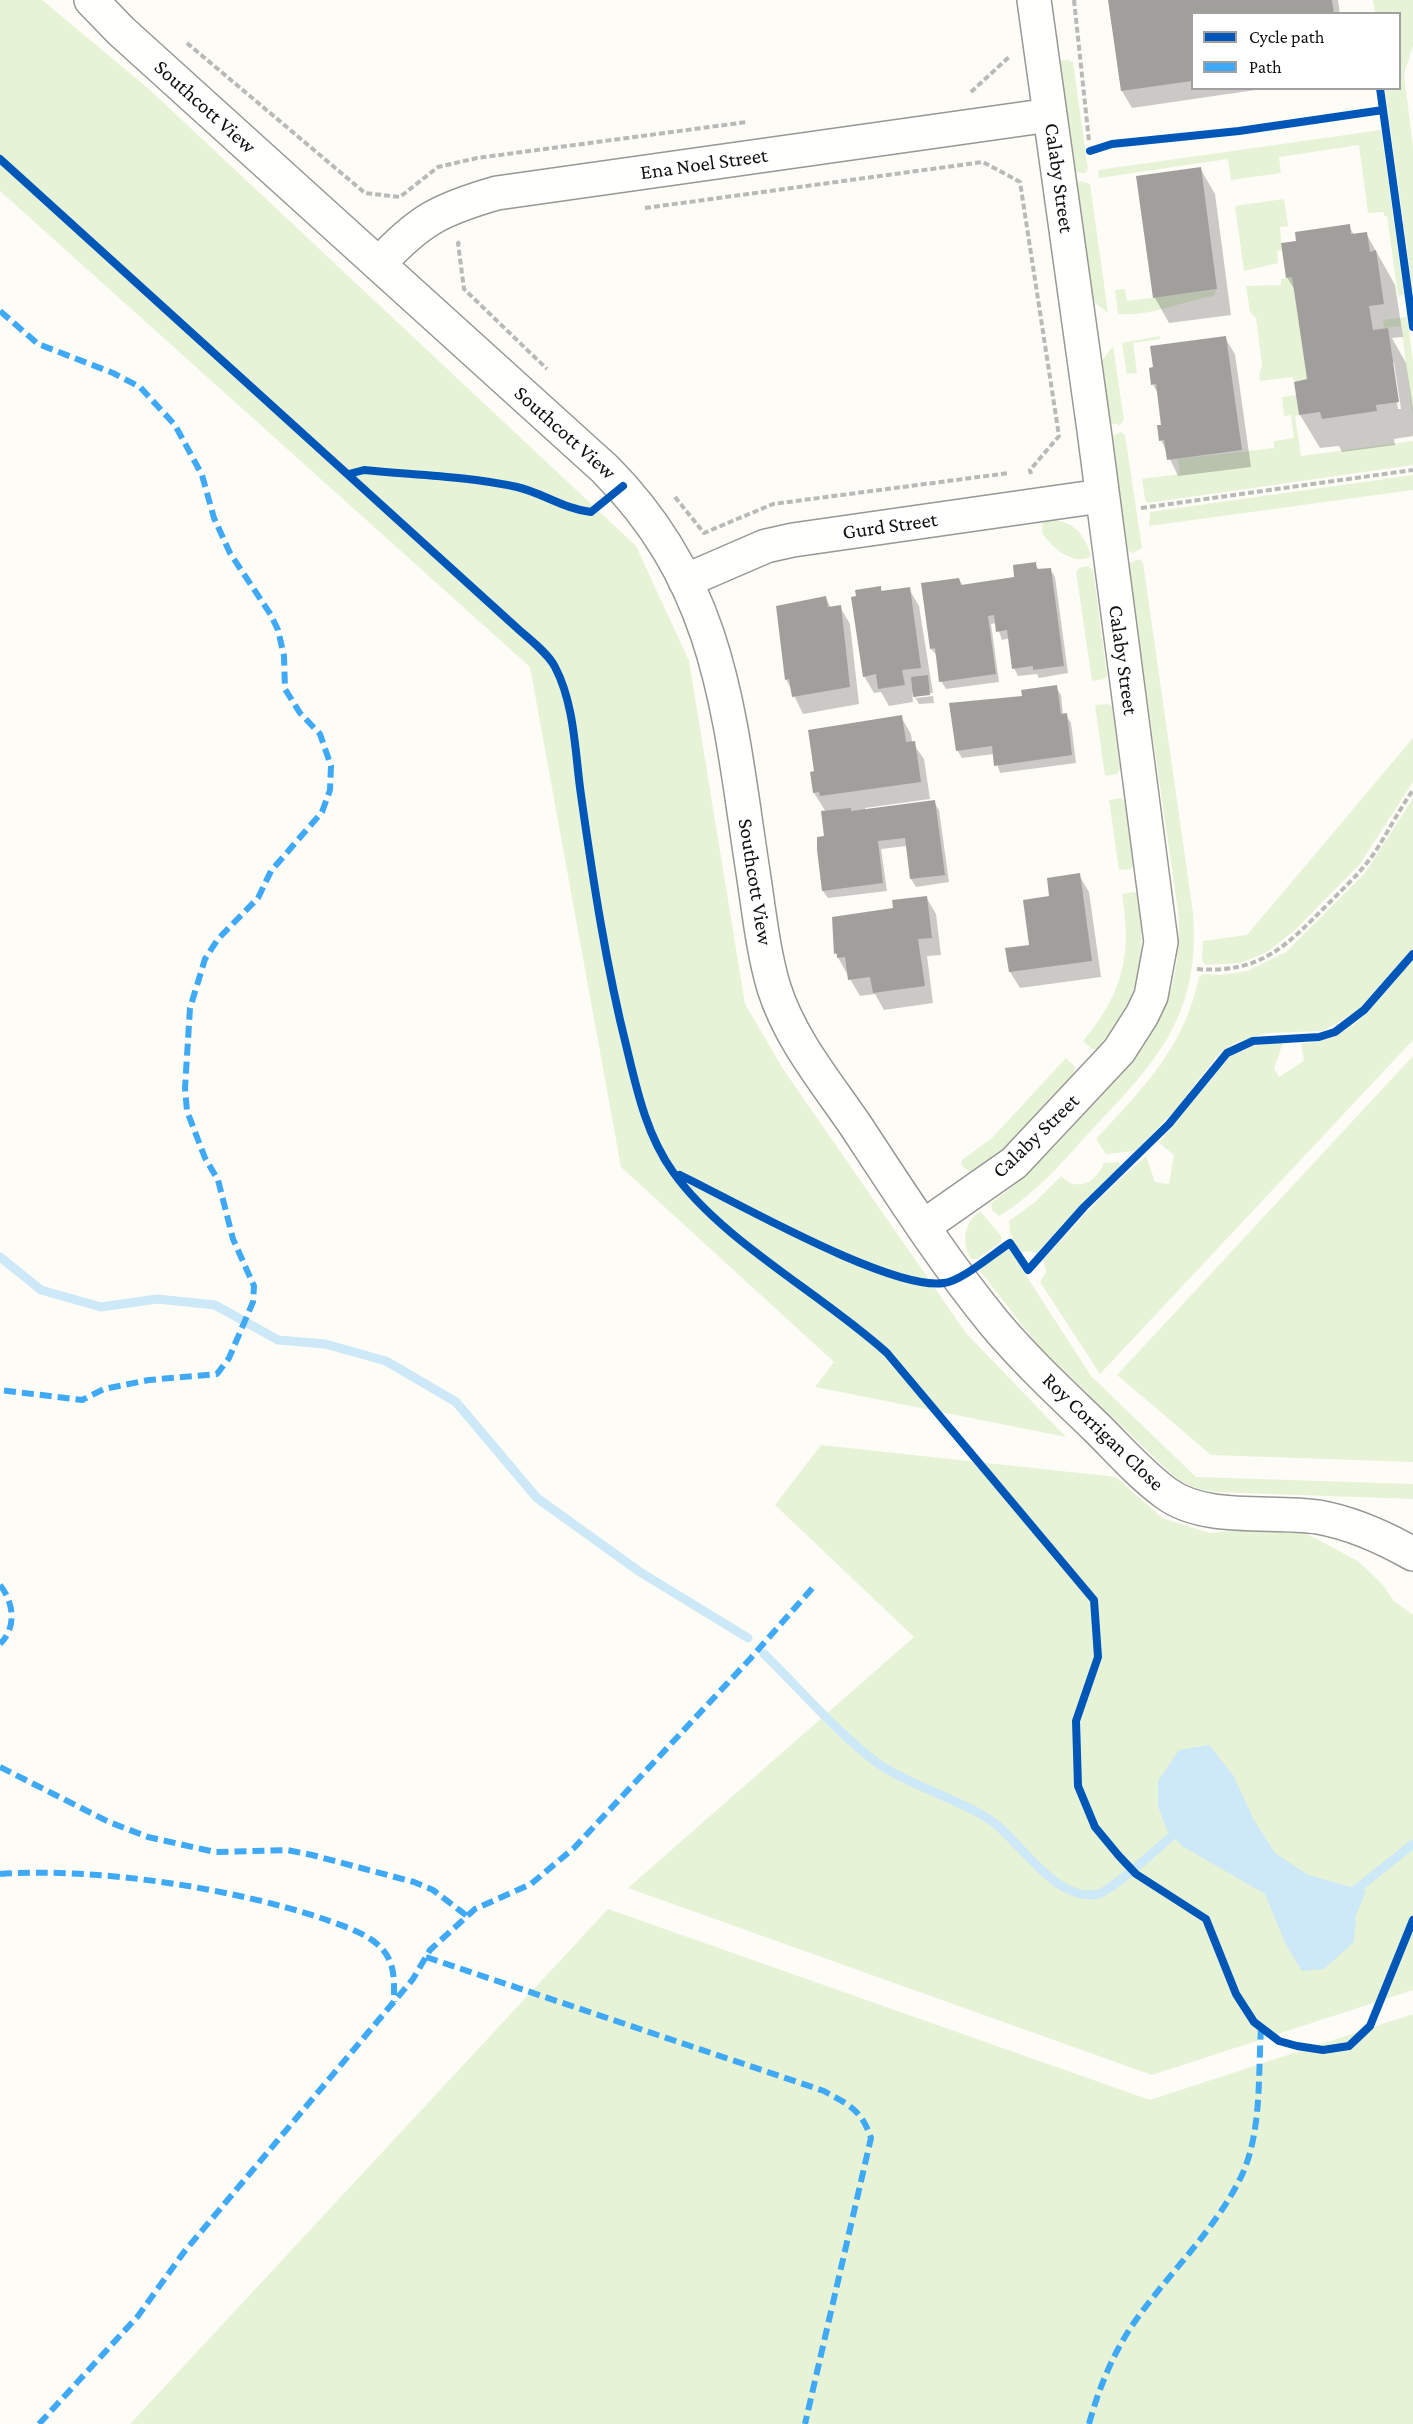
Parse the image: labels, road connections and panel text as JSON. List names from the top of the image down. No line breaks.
{"streets":{"street":["Southcott View","Ena Noel Street","Calaby Street","Gurd Street","Roy Corrigan Close"]},"crossings":[["Southcott View","Ena Noel Street"],["Southcott View","Calaby Street"],["Southcott View","Gurd Street"],["Southcott View","Roy Corrigan Close"],["Ena Noel Street","Calaby Street"],["Calaby Street","Gurd Street"],["Calaby Street","Roy Corrigan Close"]],"legend":["Cycle path","Path"]}
